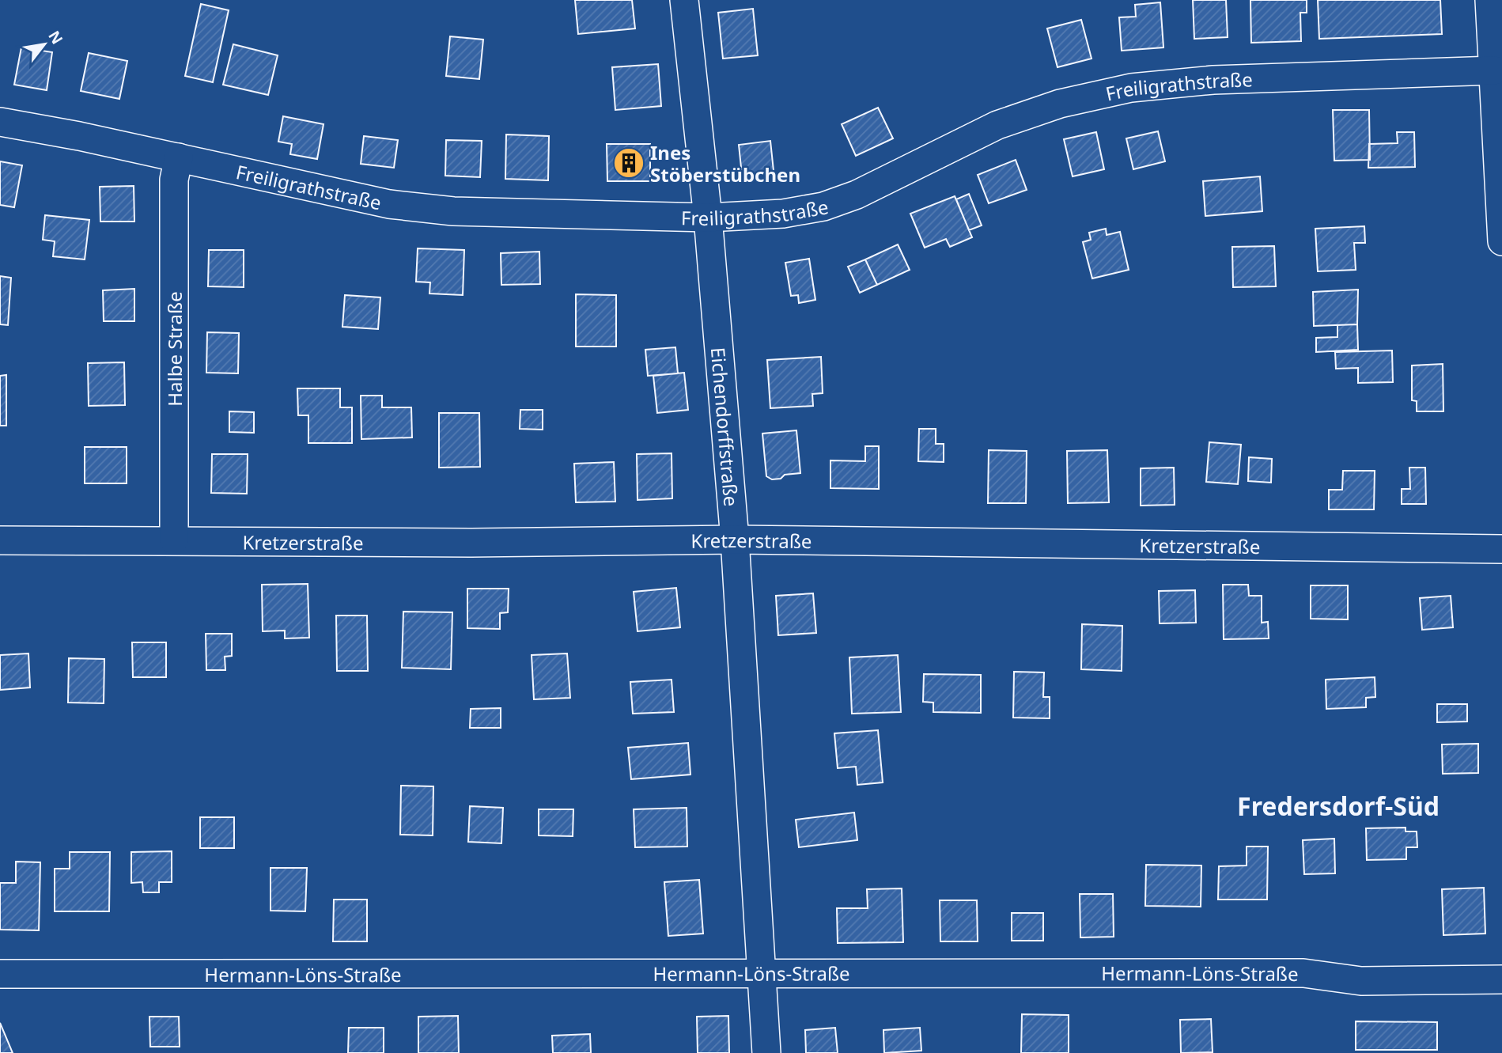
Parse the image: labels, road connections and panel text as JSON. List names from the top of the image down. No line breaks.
{"streets":{"street":["Freiligrathstraße","Halbe Straße","Eichendorffstraße","Kretzerstraße","Hermann-Löns-Straße"]},"crossings":[["Freiligrathstraße","Halbe Straße"],["Freiligrathstraße","Eichendorffstraße"],["Halbe Straße","Kretzerstraße"],["Eichendorffstraße","Kretzerstraße"],["Eichendorffstraße","Hermann-Löns-Straße"]],"districts":["Fredersdorf-Süd"],"places":{"building":["Ines Stöberstübchen"]},"north":"top right"}
